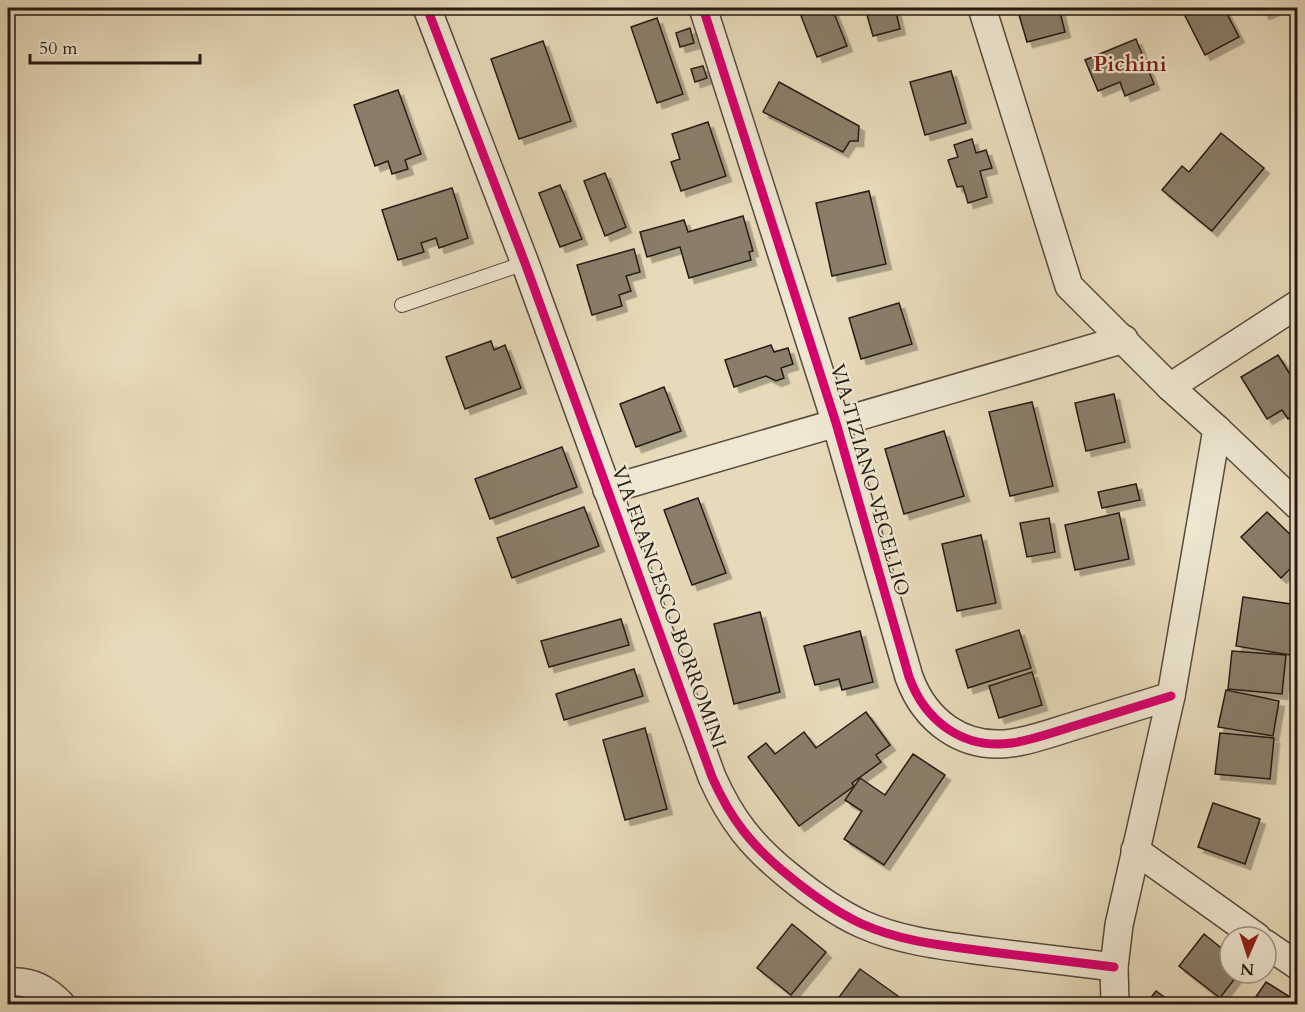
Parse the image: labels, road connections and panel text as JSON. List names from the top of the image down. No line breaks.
{"streets":{"street":["VIA TIZIANO VECELLIO","VIA FRANCESCO BORROMINI"]},"districts":["Pichini"],"scale_bar":"50 m","north":"bottom"}
